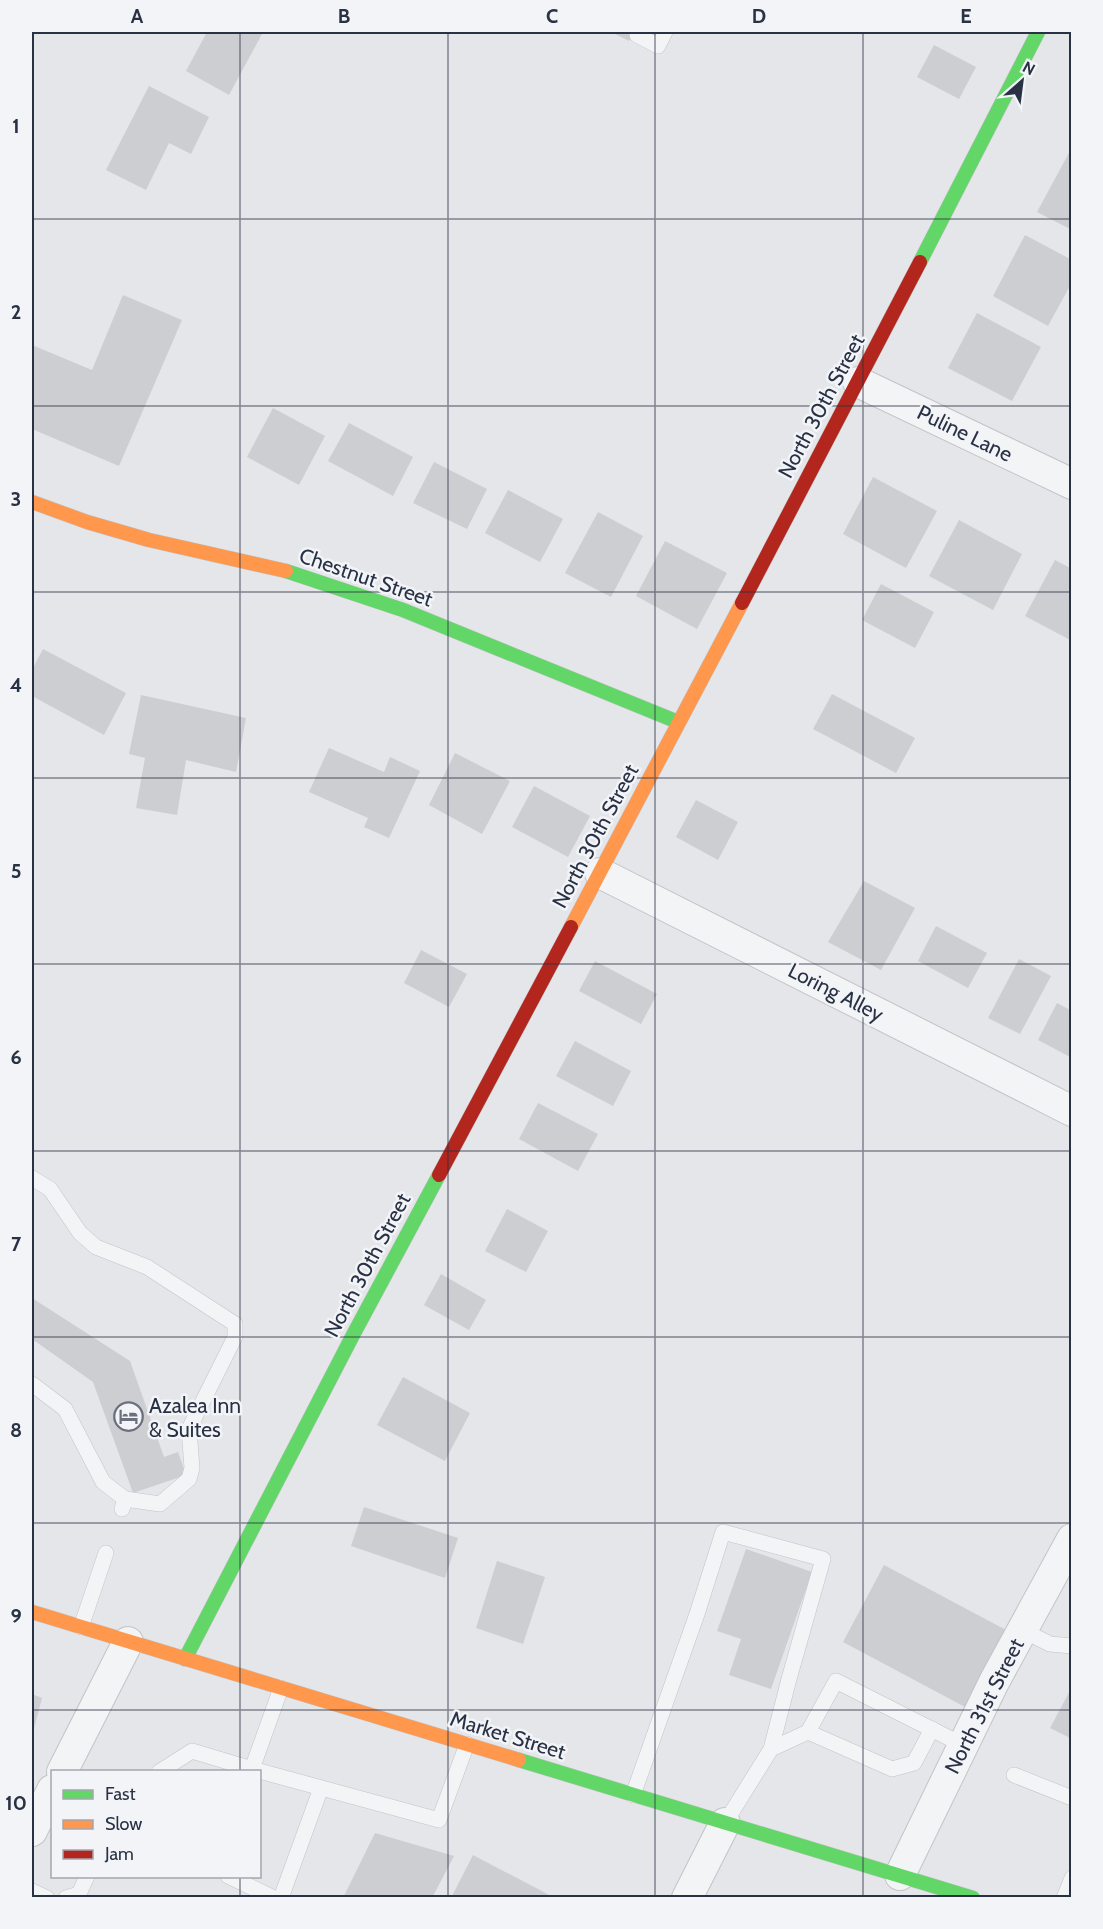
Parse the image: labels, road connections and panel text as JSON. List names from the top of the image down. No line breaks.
{"streets":{"street":["North 30th Street","Puline Lane","Chestnut Street","Loring Alley","North 31st Street","Market Street"]},"crossings":[["North 30th Street","Puline Lane"],["North 30th Street","Chestnut Street"],["North 30th Street","Loring Alley"],["North 30th Street","Market Street"],["North 31st Street","Market Street"]],"places":{"hotel":["Azalea Inn & Suites"]},"legend":["Fast","Slow","Jam"],"north":"top right","grid":{"columns":["A","B","C","D","E"],"rows":["1","2","3","4","5","6","7","8","9","10"]}}
